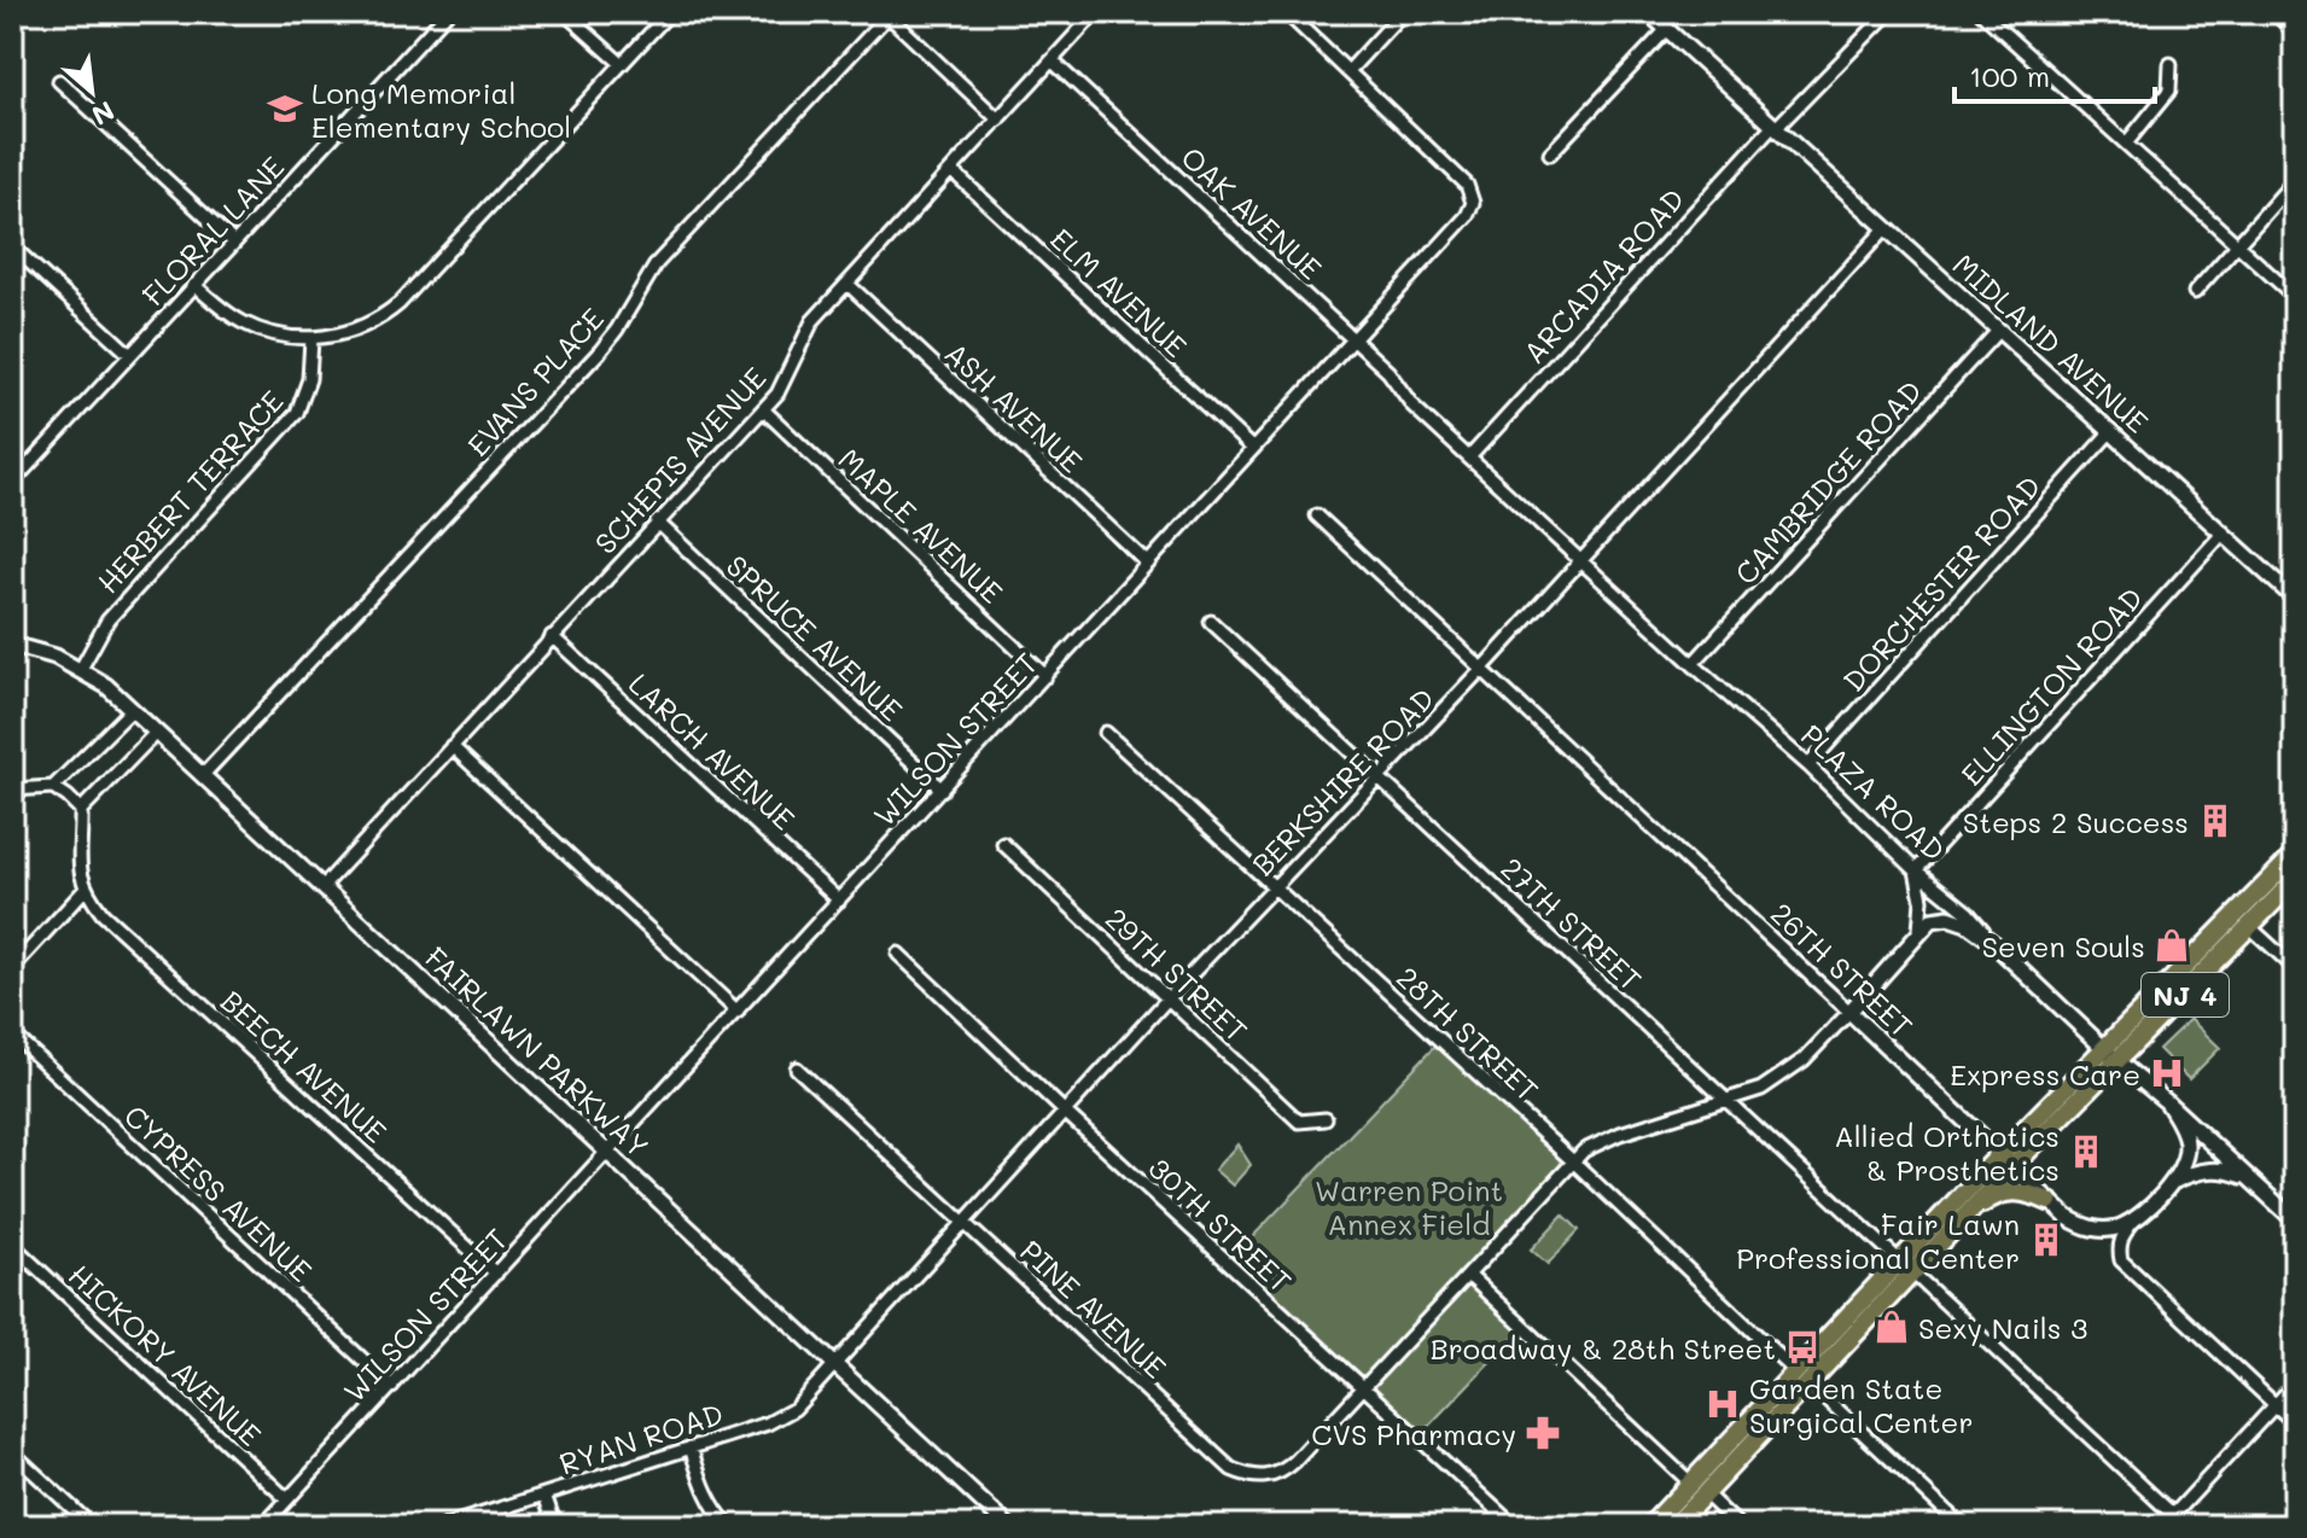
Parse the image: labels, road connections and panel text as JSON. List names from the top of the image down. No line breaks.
{"streets":{"main road":["NJ 4"],"street":["OAK AVENUE","FLORAL LANE","ARCADIA ROAD","ELM AVENUE","MIDLAND AVENUE","EVANS PLACE","ASH AVENUE","SCHEPIS AVENUE","CAMBRIDGE ROAD","HERBERT TERRACE","MAPLE AVENUE","DORCHESTER ROAD","SPRUCE AVENUE","ELLINGTON ROAD","WILSON STREET","LARCH AVENUE","BERKSHIRE ROAD","PLAZA ROAD","27TH STREET","26TH STREET","29TH STREET","28TH STREET","FAIRLAWN PARKWAY","BEECH AVENUE","CYPRESS AVENUE","30TH STREET","PINE AVENUE","HICKORY AVENUE","RYAN ROAD"]},"crossings":[["OAK AVENUE","SCHEPIS AVENUE"],["OAK AVENUE","WILSON STREET"],["OAK AVENUE","PLAZA ROAD"],["ARCADIA ROAD","MIDLAND AVENUE"],["ARCADIA ROAD","PLAZA ROAD"],["ELM AVENUE","SCHEPIS AVENUE"],["ELM AVENUE","WILSON STREET"],["MIDLAND AVENUE","CAMBRIDGE ROAD"],["MIDLAND AVENUE","DORCHESTER ROAD"],["MIDLAND AVENUE","ELLINGTON ROAD"],["MIDLAND AVENUE","BERKSHIRE ROAD"],["EVANS PLACE","FAIRLAWN PARKWAY"],["ASH AVENUE","SCHEPIS AVENUE"],["ASH AVENUE","WILSON STREET"],["SCHEPIS AVENUE","MAPLE AVENUE"],["SCHEPIS AVENUE","SPRUCE AVENUE"],["SCHEPIS AVENUE","LARCH AVENUE"],["SCHEPIS AVENUE","FAIRLAWN PARKWAY"],["CAMBRIDGE ROAD","PLAZA ROAD"],["HERBERT TERRACE","FAIRLAWN PARKWAY"],["MAPLE AVENUE","WILSON STREET"],["DORCHESTER ROAD","PLAZA ROAD"],["SPRUCE AVENUE","WILSON STREET"],["ELLINGTON ROAD","PLAZA ROAD"],["WILSON STREET","LARCH AVENUE"],["WILSON STREET","FAIRLAWN PARKWAY"],["WILSON STREET","BEECH AVENUE"],["WILSON STREET","CYPRESS AVENUE"],["WILSON STREET","HICKORY AVENUE"],["BERKSHIRE ROAD","PLAZA ROAD"],["BERKSHIRE ROAD","27TH STREET"],["BERKSHIRE ROAD","26TH STREET"],["BERKSHIRE ROAD","29TH STREET"],["BERKSHIRE ROAD","28TH STREET"],["BERKSHIRE ROAD","FAIRLAWN PARKWAY"],["BERKSHIRE ROAD","30TH STREET"],["BERKSHIRE ROAD","PINE AVENUE"],["BERKSHIRE ROAD","RYAN ROAD"],["PLAZA ROAD","26TH STREET"],["PLAZA ROAD","NJ 4"],["27TH STREET","NJ 4"],["26TH STREET","NJ 4"],["NJ 4","28TH STREET"],["FAIRLAWN PARKWAY","RYAN ROAD"],["30TH STREET","PINE AVENUE"]],"parks":["Warren Point Annex Field"],"places":{"school or university":["Long Memorial Elementary School"],"building":["Steps 2 Success","Allied Orthotics & Prosthetics","Fair Lawn Professional Center"],"shop":["Seven Souls","Sexy Nails 3"],"hospital":["Express Care","Garden State Surgical Center"],"bus stop":["Broadway & 28th Street"],"pharmacy":["CVS Pharmacy"]},"scale_bar":"100 m","north":"bottom right"}
